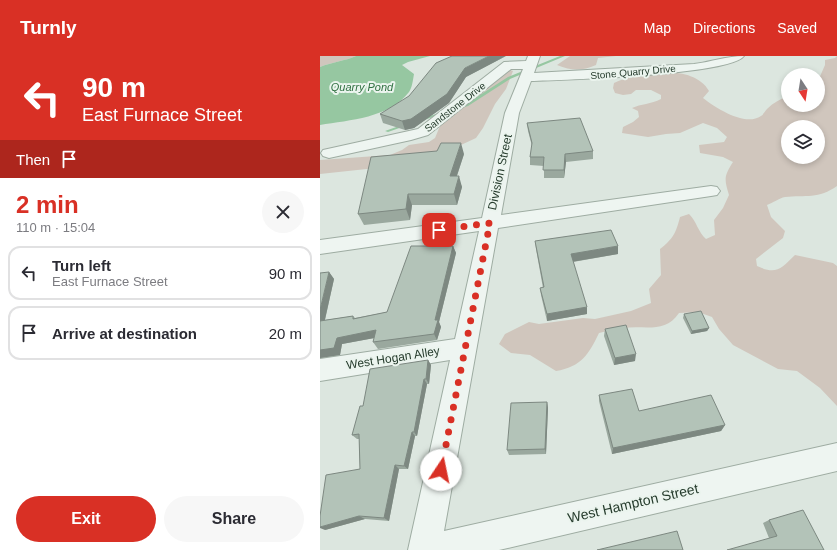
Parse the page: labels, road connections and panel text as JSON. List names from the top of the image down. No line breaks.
{"streets":{"street":["Stone Quarry Drive","Sandstone Drive","Division Street","West Hogan Alley","West Hampton Street"]},"crossings":[["Stone Quarry Drive","Sandstone Drive"],["Stone Quarry Drive","Division Street"],["Sandstone Drive","Division Street"],["Division Street","West Hogan Alley"]],"water":["Quarry Pond"],"north":"bottom","page":{"header":"Turnly","nav":["Map","Directions","Saved"],"turn":["90 m","East Furnace Street"],"then":"Then","heading":["2 min","110 m · 15:04"],"list":[{"name":"Turn left","note":"East Furnace Street","value":"90 m"},{"name":"Arrive at destination","value":"20 m"}],"buttons":["Exit","Share"]}}
